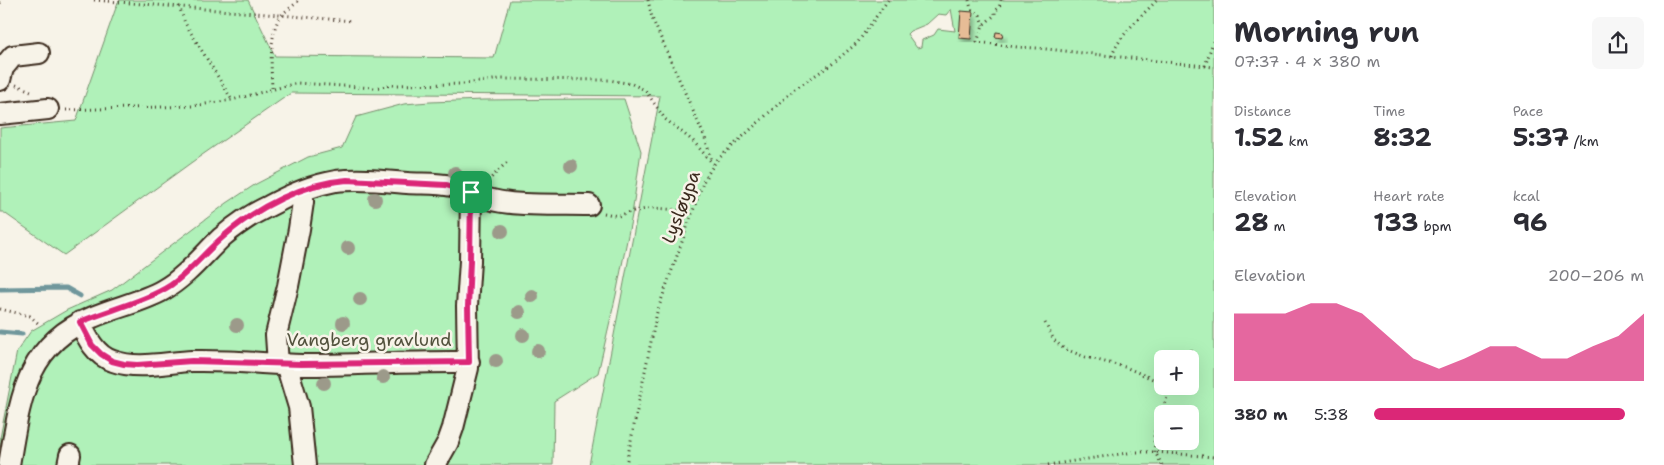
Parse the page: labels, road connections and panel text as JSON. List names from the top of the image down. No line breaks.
{"streets":{"path":["Lysløypa"]},"parks":["Vangberg gravlund"],"page":{"heading":["Morning run","07:37 · 4 × 380 m"],"stats":[["Distance","1.52 km"],["Time","8:32"],["Pace","5:37 /km"],["Elevation","28 m"],["Heart rate","133 bpm"],["kcal","96"]],"chart":["Elevation","200–206 m"],"map_buttons":["+","−"],"list":[{"name":"380 m","note":"5:38"}]}}
